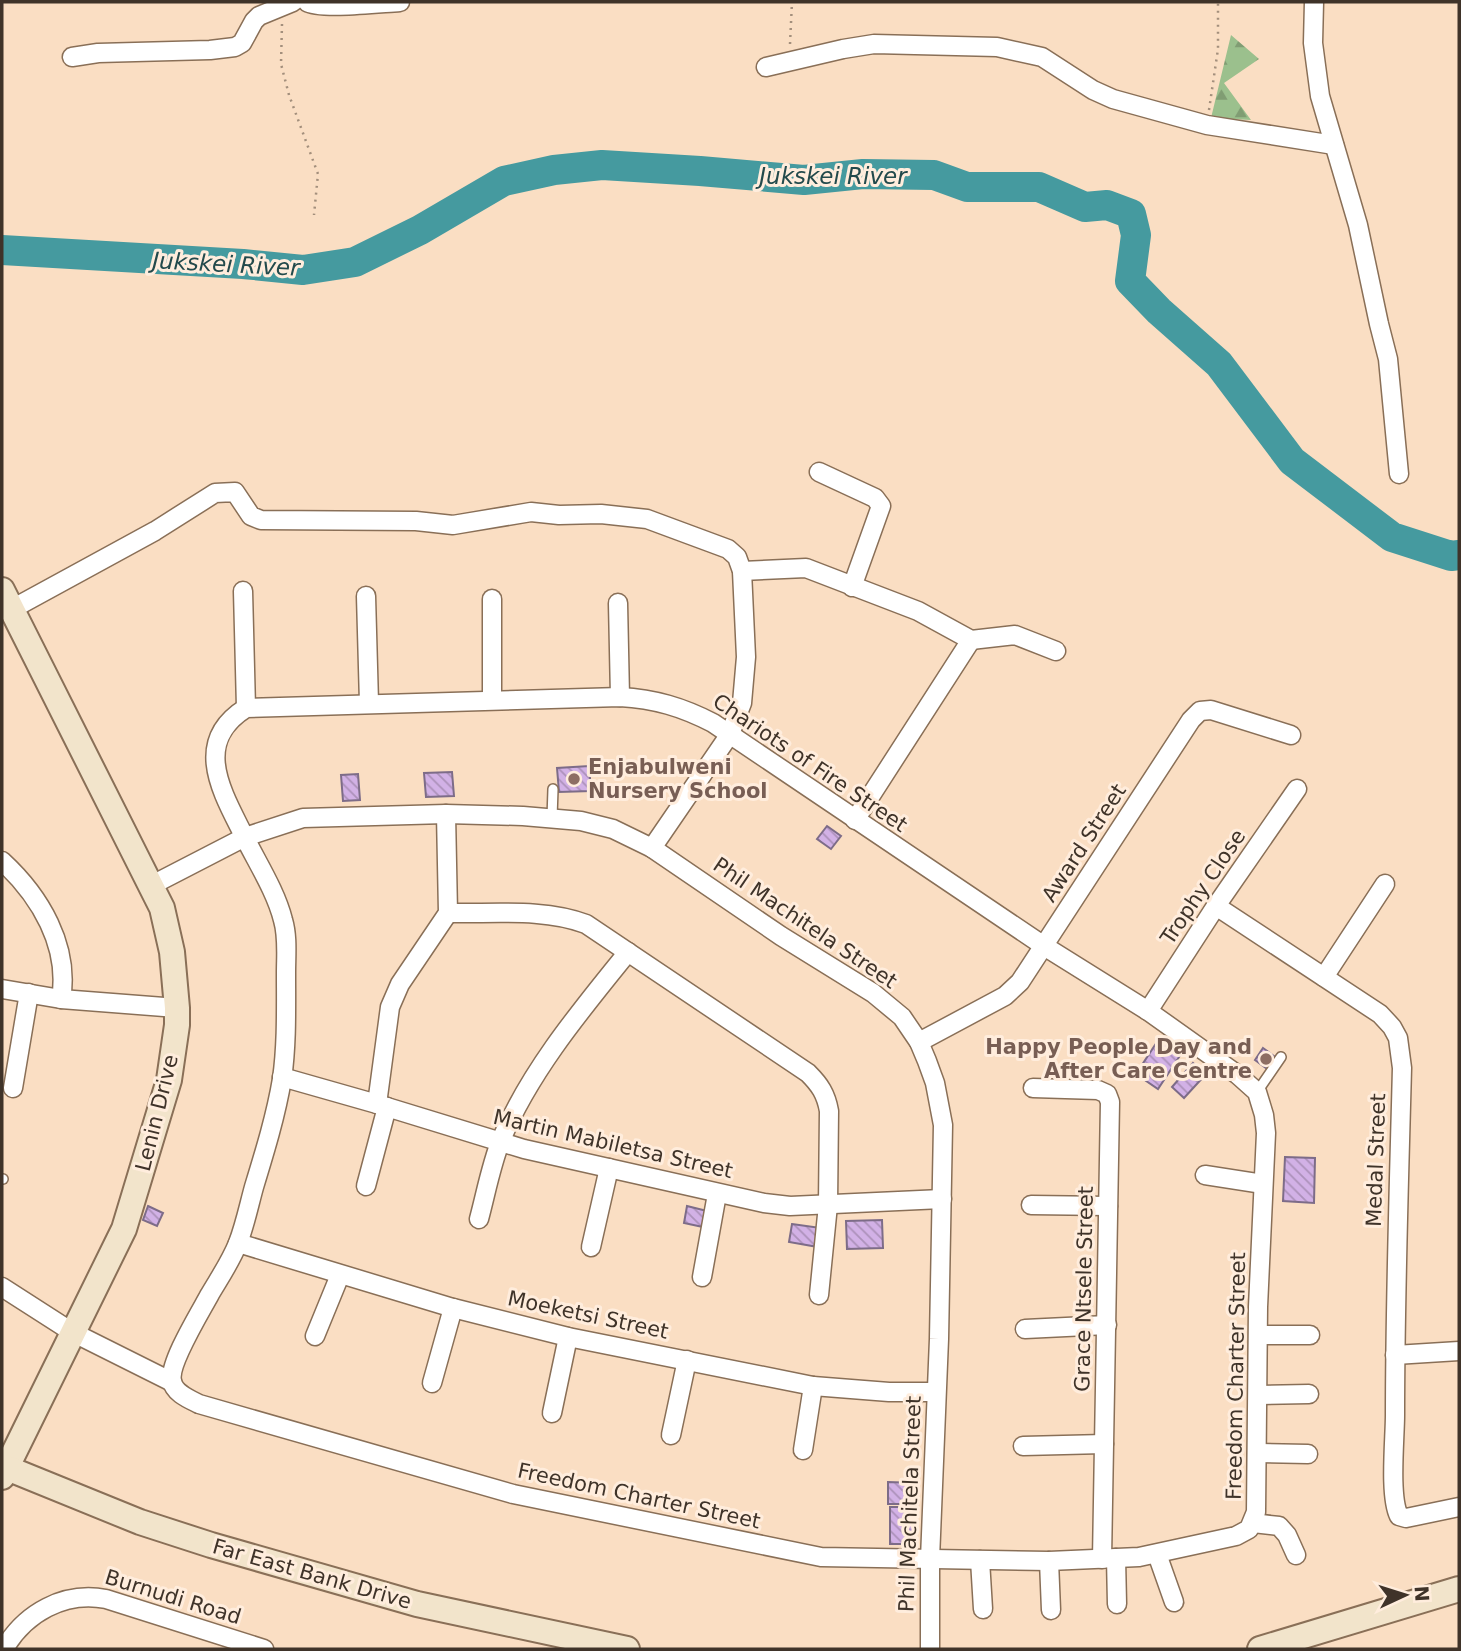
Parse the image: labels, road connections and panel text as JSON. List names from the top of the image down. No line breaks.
{"streets":{"street":["Chariots of Fire Street","Award Street","Trophy Close","Phil Machitela Street","Lenin Drive","Martin Mabiletsa Street","Medal Street","Grace Ntsele Street","Moeketsi Street","Freedom Charter Street","Far East Bank Drive","Burnudi Road"]},"crossings":[["Chariots of Fire Street","Award Street"],["Chariots of Fire Street","Trophy Close"],["Chariots of Fire Street","Freedom Charter Street"],["Award Street","Phil Machitela Street"],["Trophy Close","Medal Street"],["Phil Machitela Street","Lenin Drive"],["Phil Machitela Street","Martin Mabiletsa Street"],["Phil Machitela Street","Moeketsi Street"],["Phil Machitela Street","Freedom Charter Street"],["Lenin Drive","Freedom Charter Street"],["Lenin Drive","Far East Bank Drive"],["Grace Ntsele Street","Freedom Charter Street"]],"water":["Jukskei River"],"places":["Enjabulweni Nursery School","Happy People Day and After Care Centre"],"north":"right"}
